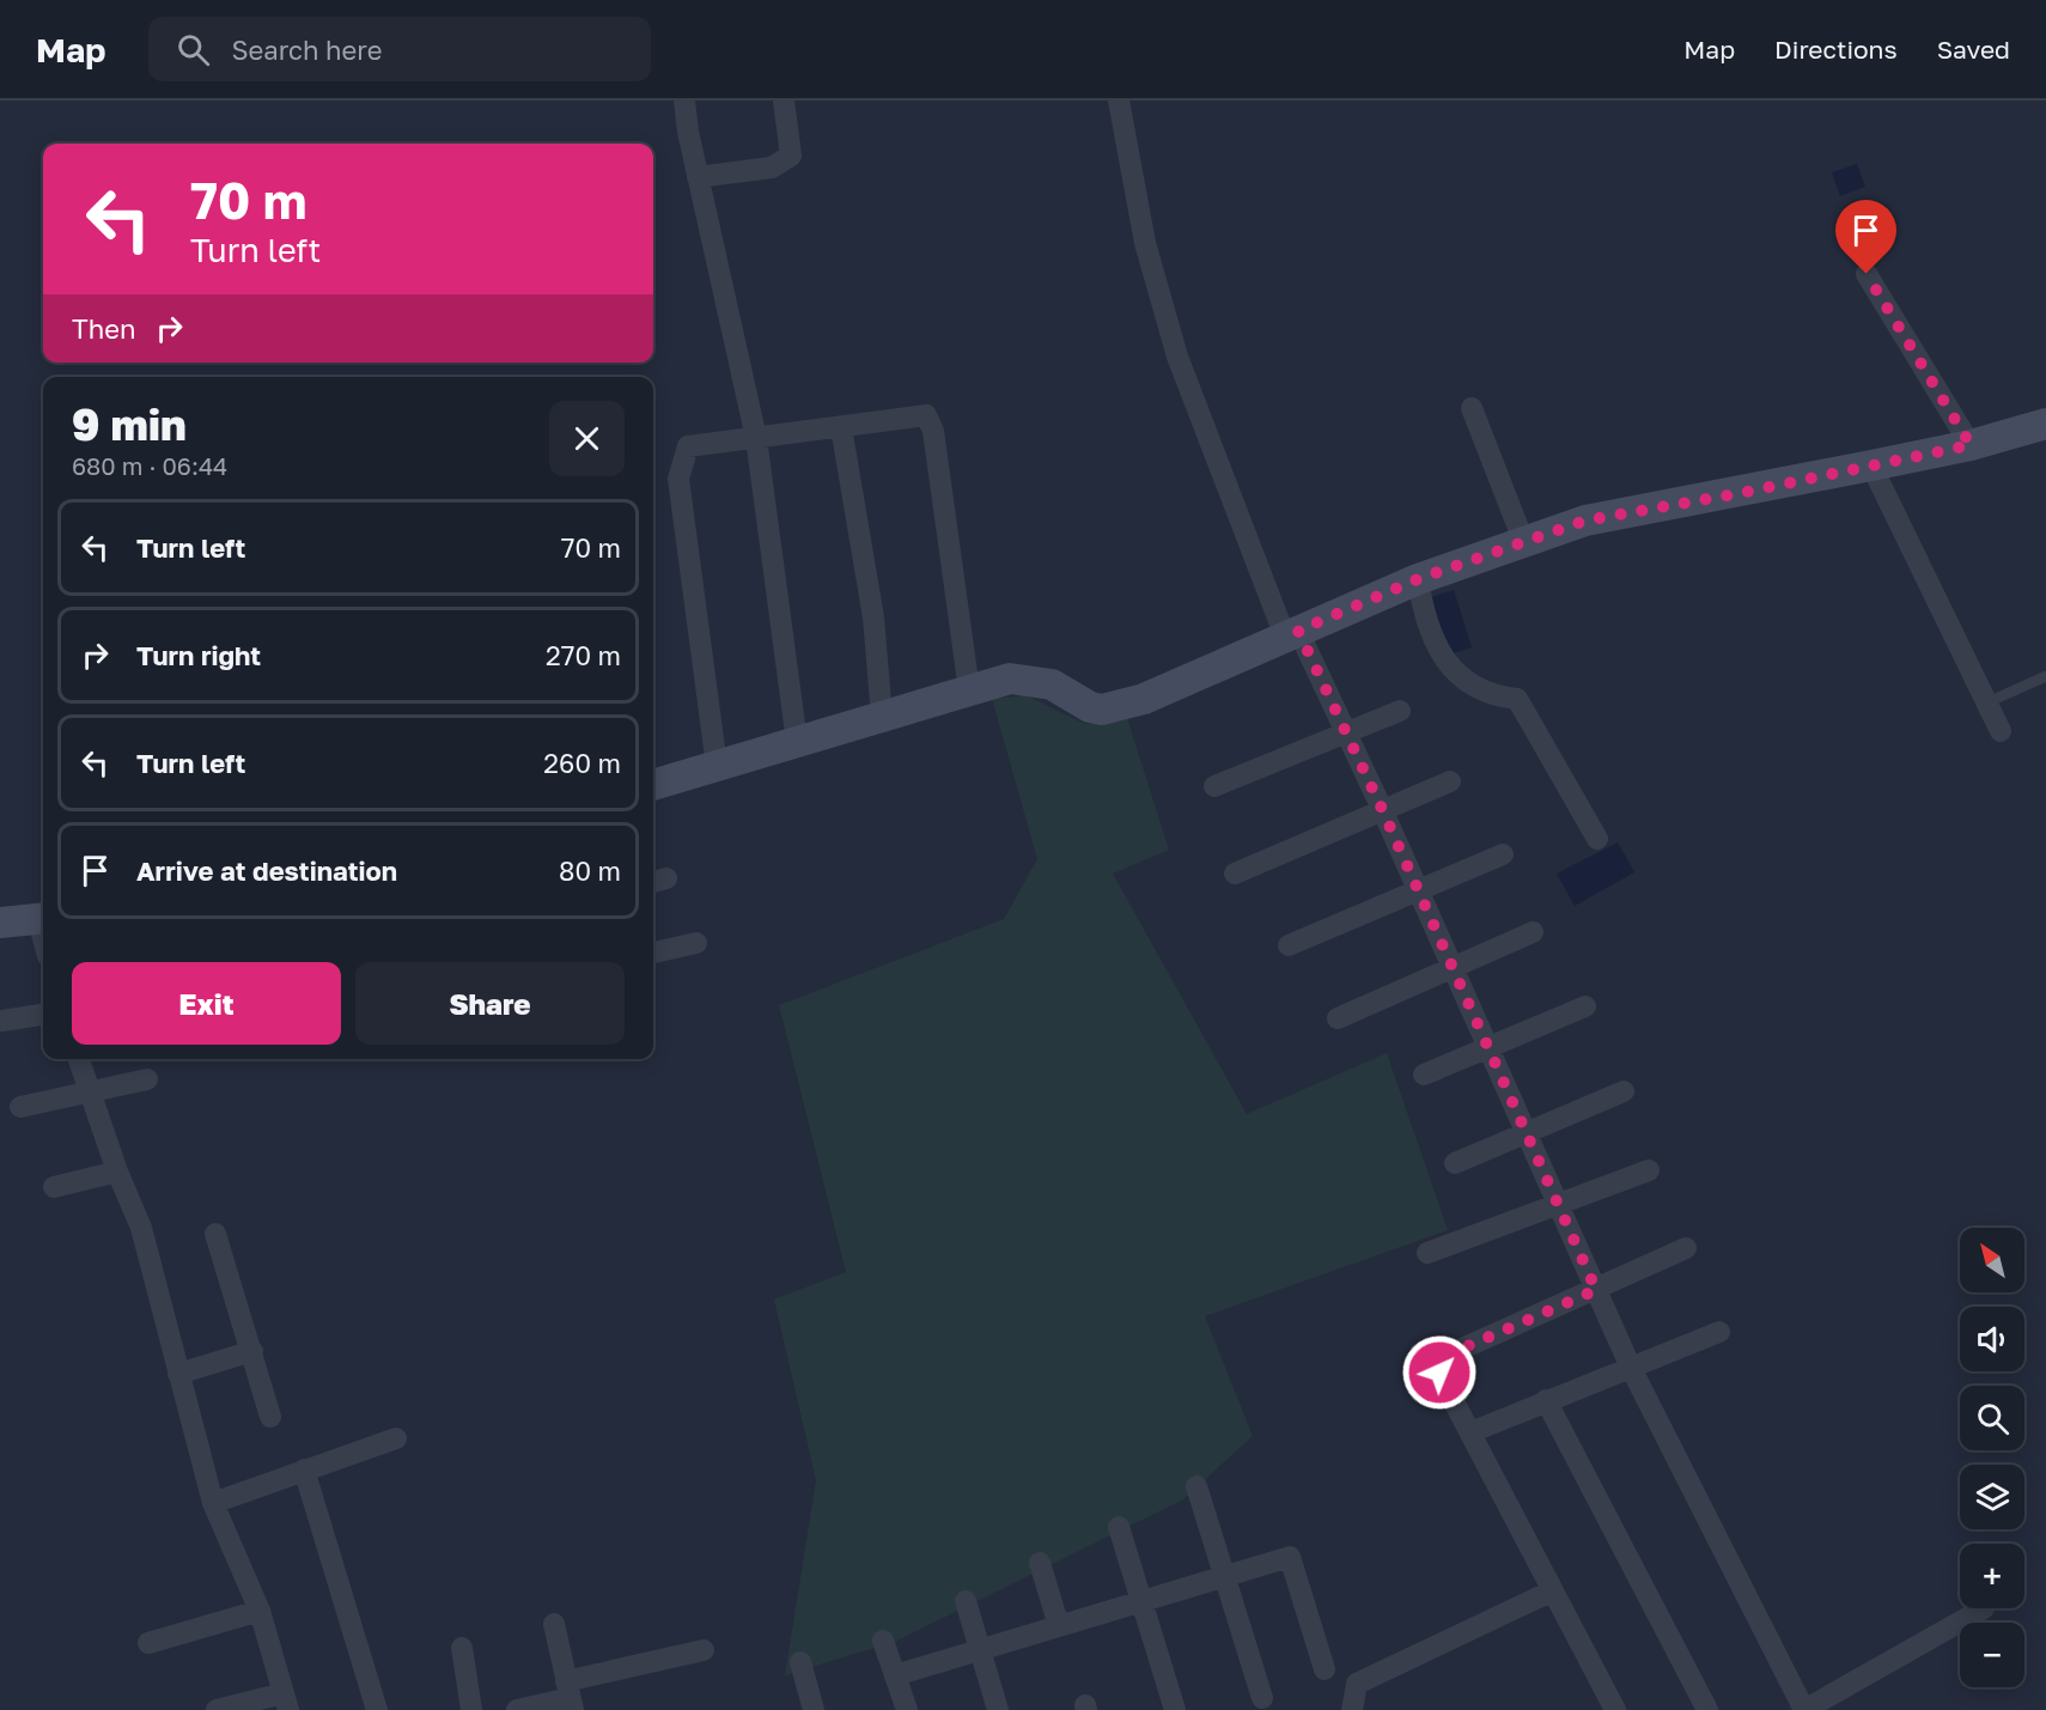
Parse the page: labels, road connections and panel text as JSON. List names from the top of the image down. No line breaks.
{"north":"top left","page":{"header":"Map","search":"Search here","nav":["Map","Directions","Saved"],"turn":["70 m","Turn left"],"then":"Then","heading":["9 min","680 m · 06:44"],"list":[{"name":"Turn left","value":"70 m"},{"name":"Turn right","value":"270 m"},{"name":"Turn left","value":"260 m"},{"name":"Arrive at destination","value":"80 m"}],"buttons":["Exit","Share"],"map_buttons":["+","−"]}}
